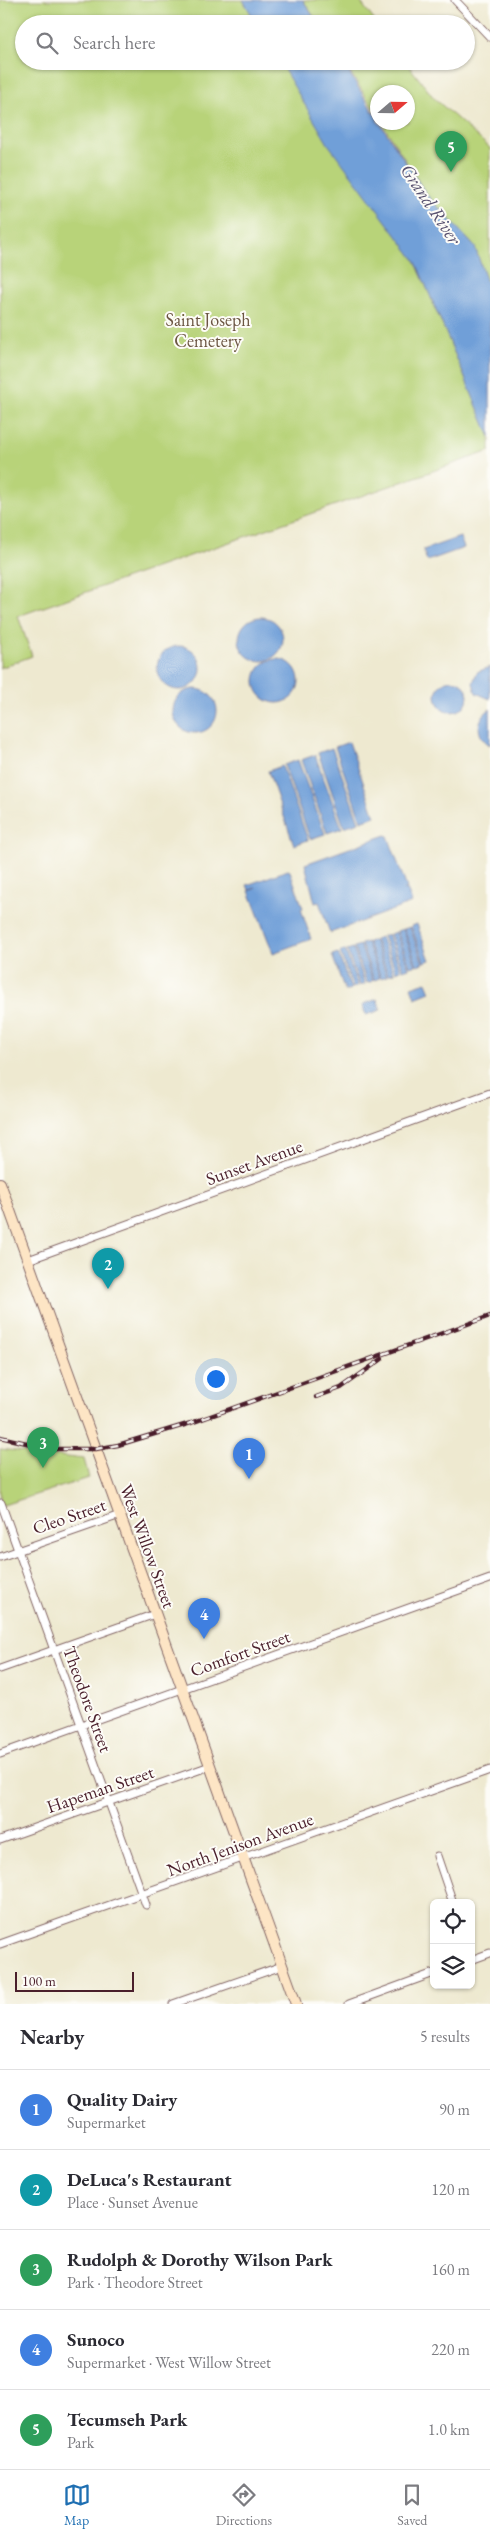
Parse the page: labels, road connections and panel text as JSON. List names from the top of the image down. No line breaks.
{"streets":{"street":["Sunset Avenue","Cleo Street","West Willow Street","Comfort Street","Theodore Street","Hapeman Street","North Jenison Avenue"]},"crossings":[["Sunset Avenue","West Willow Street"],["Cleo Street","West Willow Street"],["Cleo Street","Theodore Street"],["West Willow Street","Comfort Street"],["West Willow Street","Hapeman Street"],["West Willow Street","North Jenison Avenue"],["Comfort Street","Theodore Street"],["Theodore Street","Hapeman Street"],["Theodore Street","North Jenison Avenue"]],"water":["Grand River"],"parks":["Saint Joseph Cemetery"],"scale_bar":"100 m","north":"right","page":{"search":"Search here","pins":["5","2","3","1","4"],"scale":"100 m","heading":["Nearby","5 results"],"list":[{"mark":"1","name":"Quality Dairy","note":"Supermarket","value":"90 m"},{"mark":"2","name":"DeLuca's Restaurant","note":"Place · Sunset Avenue","value":"120 m"},{"mark":"3","name":"Rudolph & Dorothy Wilson Park","note":"Park · Theodore Street","value":"160 m"},{"mark":"4","name":"Sunoco","note":"Supermarket · West Willow Street","value":"220 m"},{"mark":"5","name":"Tecumseh Park","note":"Park","value":"1.0 km"}],"nav":["Map","Directions","Saved"]}}
